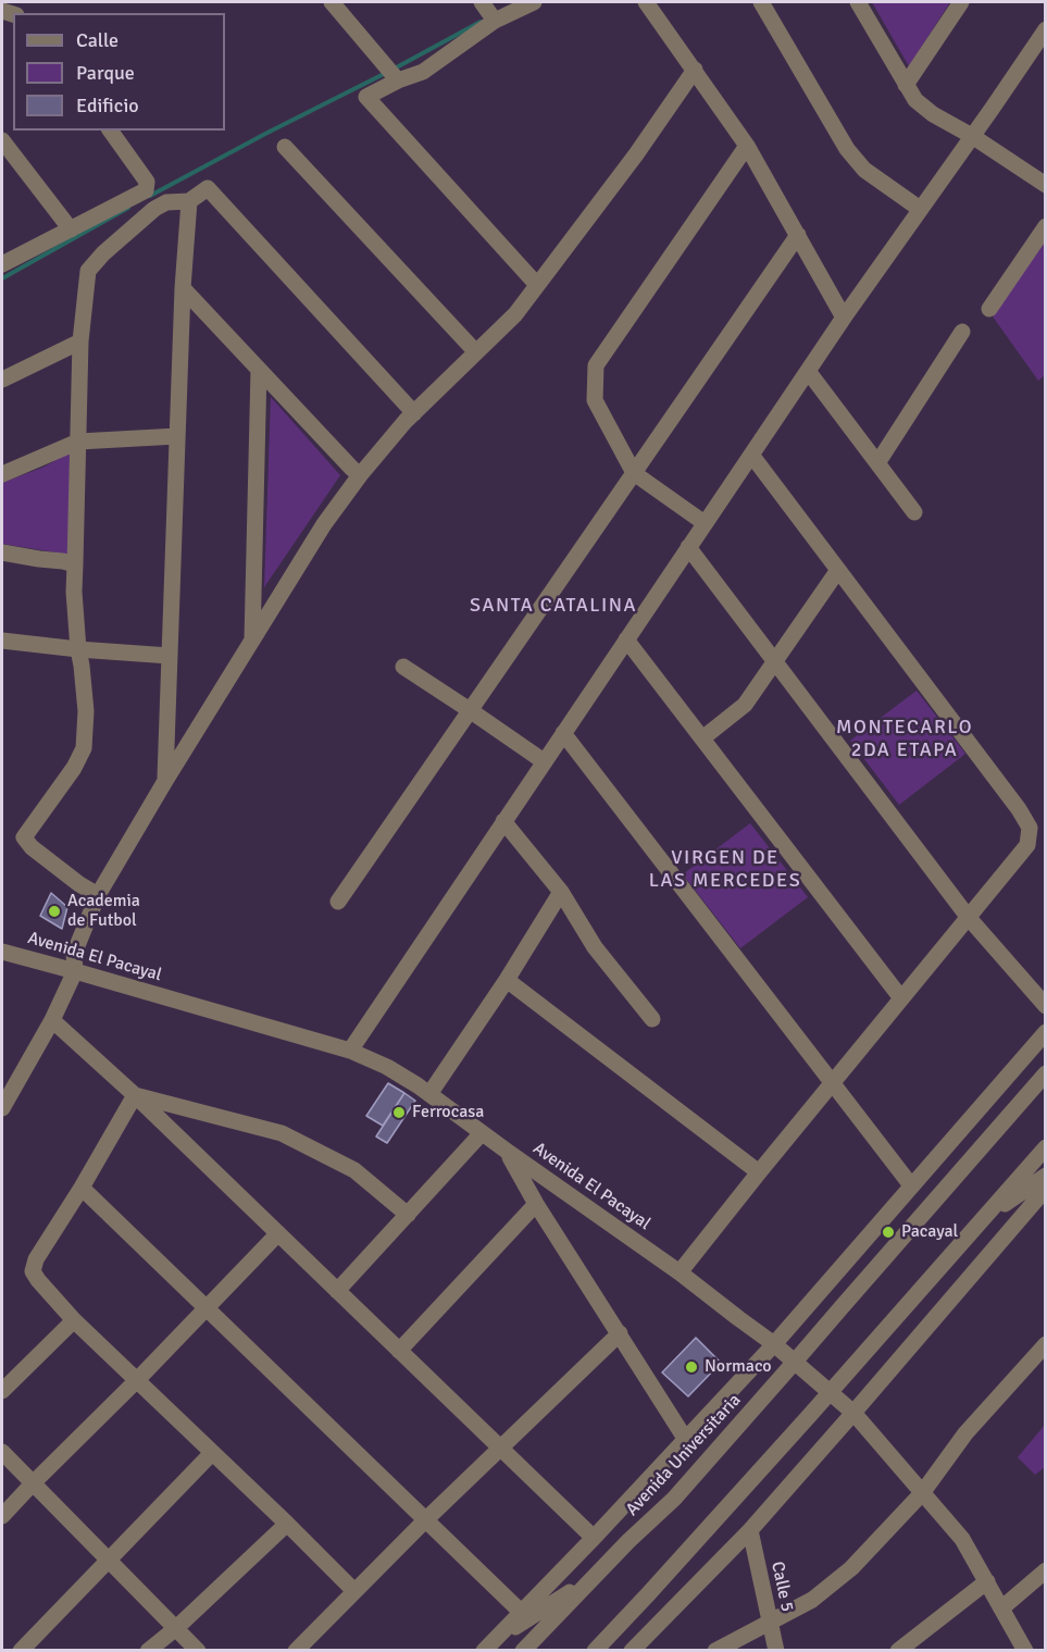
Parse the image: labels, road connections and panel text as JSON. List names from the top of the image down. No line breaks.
{"streets":{"street":["Avenida El Pacayal","Avenida Universitaria","Calle 5"]},"crossings":[["Avenida El Pacayal","Avenida Universitaria"]],"districts":["SANTA CATALINA","MONTECARLO 2DA ETAPA","VIRGEN DE LAS MERCEDES"],"places":["Academia de Futbol","Ferrocasa","Pacayal","Normaco"],"legend":["Calle","Parque","Edificio"]}
